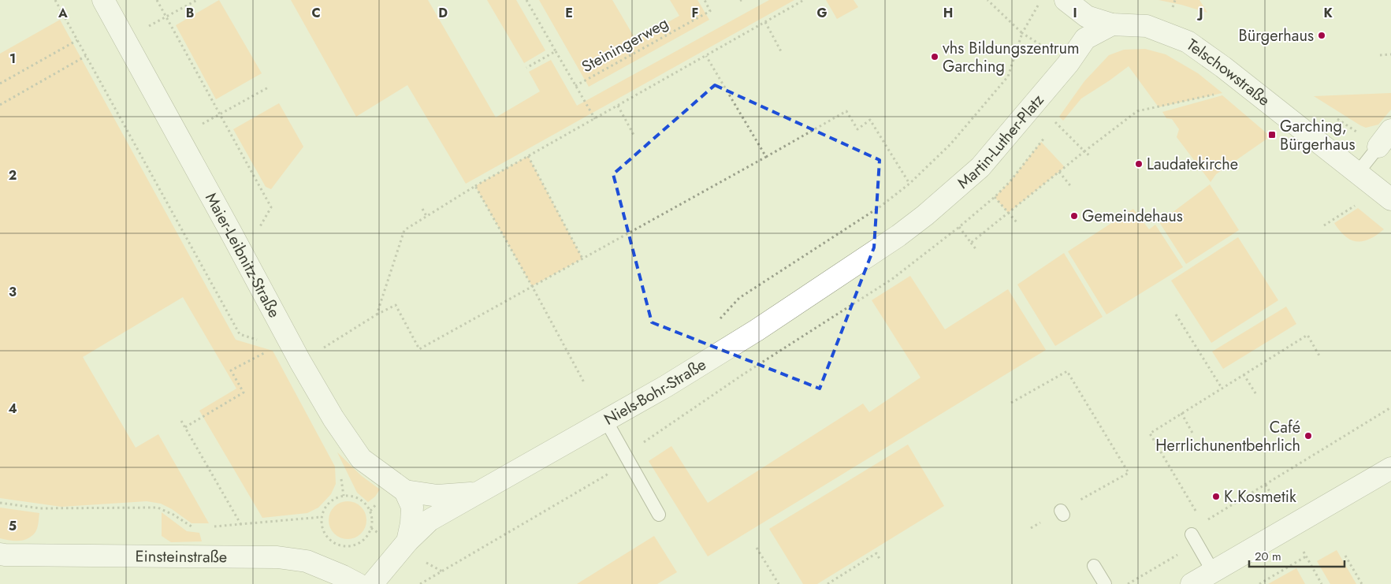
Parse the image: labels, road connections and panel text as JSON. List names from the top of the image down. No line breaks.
{"streets":{"street":["Telschowstraße","Martin-Luther-Platz","Maier-Leibnitz-Straße","Niels-Bohr-Straße","Einsteinstraße"],"path":["Steiningerweg"]},"crossings":[["Telschowstraße","Martin-Luther-Platz"],["Martin-Luther-Platz","Niels-Bohr-Straße"],["Maier-Leibnitz-Straße","Niels-Bohr-Straße"]],"places":{"other":["Bürgerhaus","vhs Bildungszentrum Garching","Laudatekirche","Gemeindehaus","Café Herrlichunentbehrlich","K.Kosmetik"],"transit":["Garching, Bürgerhaus"]},"scale_bar":"20 m","grid":{"columns":["A","B","C","D","E","F","G","H","I","J","K"],"rows":["1","2","3","4","5"]}}
